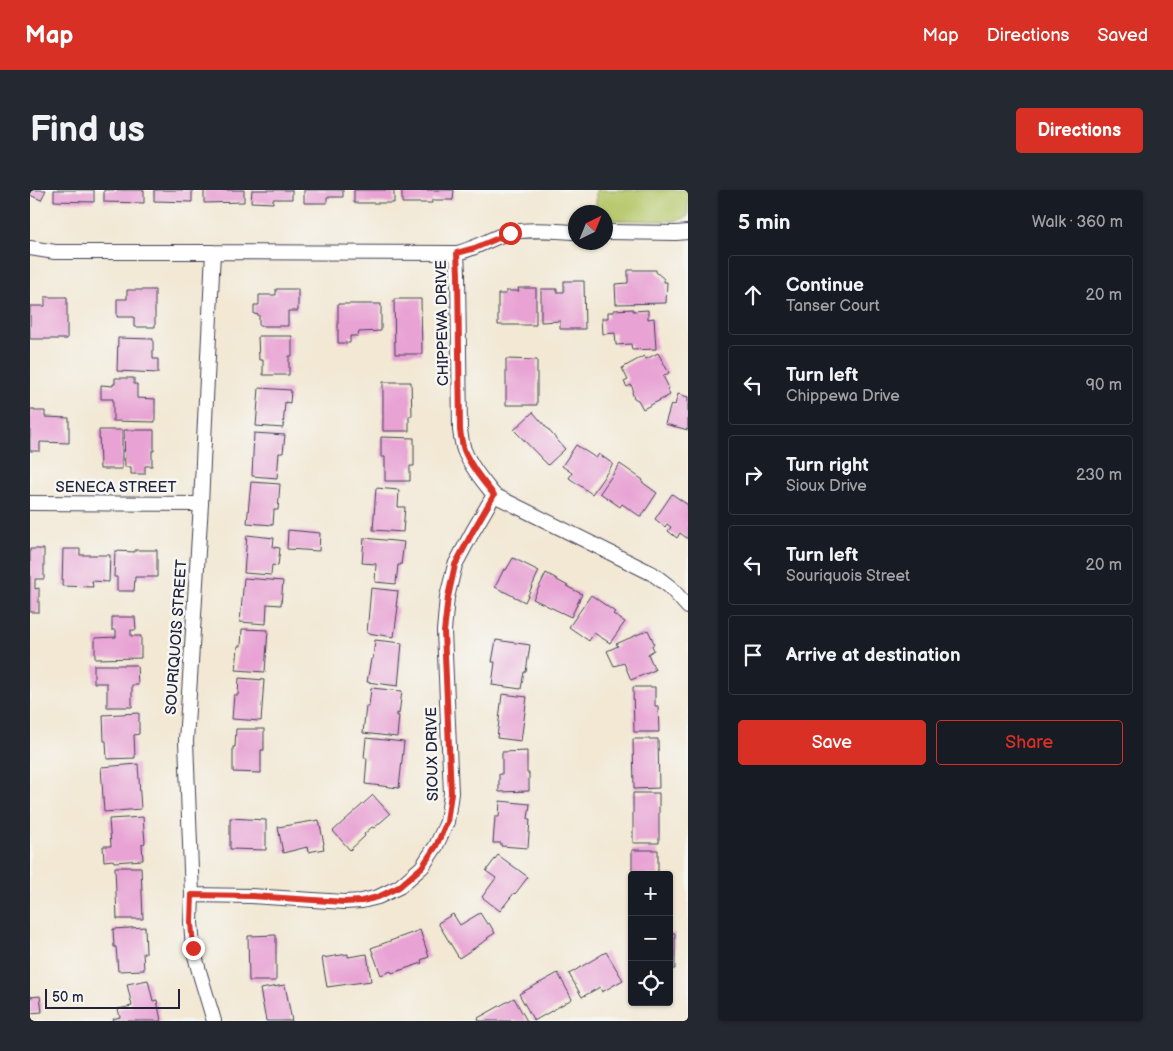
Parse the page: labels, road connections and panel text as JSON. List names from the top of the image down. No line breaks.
{"streets":{"street":["CHIPPEWA DRIVE","SENECA STREET","SOURIQUOIS STREET","SIOUX DRIVE"]},"crossings":[["CHIPPEWA DRIVE","SOURIQUOIS STREET"],["CHIPPEWA DRIVE","SIOUX DRIVE"],["SENECA STREET","SOURIQUOIS STREET"],["SOURIQUOIS STREET","SIOUX DRIVE"]],"scale_bar":"50 m","north":"top right","page":{"header":"Map","nav":["Map","Directions","Saved"],"buttons":["Directions",["Save","Share"]],"title":"Find us","heading":["5 min","Walk · 360 m"],"list":[["Continue","Tanser Court","20 m"],["Turn left","Chippewa Drive","90 m"],["Turn right","Sioux Drive","230 m"],["Turn left","Souriquois Street","20 m"],"Arrive at destination"],"map_buttons":["+","−"],"scale":"50 m"}}
